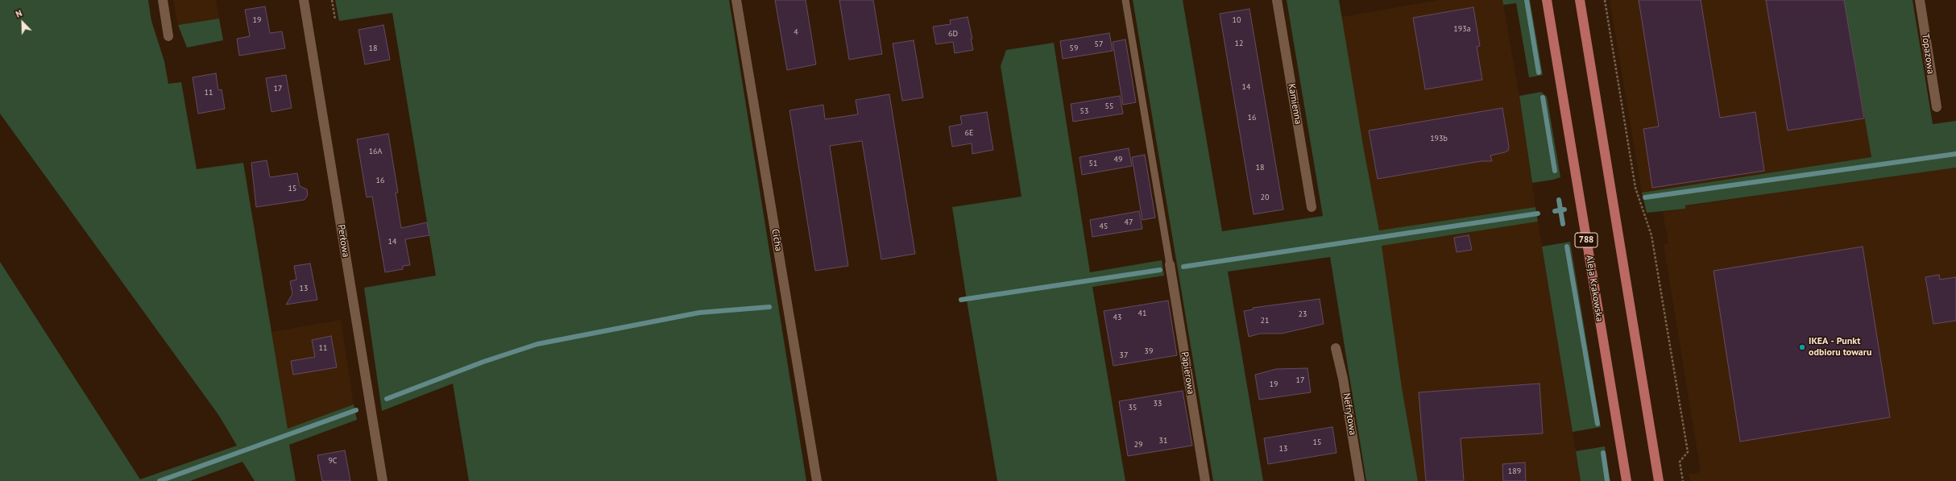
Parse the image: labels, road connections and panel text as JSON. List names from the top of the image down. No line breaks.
{"streets":{"main road":["788","Aleja Krakowska"],"street":["Topazowa","Kamienna","Cicha","Perłowa","Papierowa","Nefrytowa"]},"places":["IKEA - Punkt odbioru towaru"],"house_numbers":["19","10","193a","4","6D","12","57","18","59","14","17","11","55","53","16","6E","193b","16A","49","51","18","16","15","20","47","45","14","13","41","23","43","21","11","39","37","17","19","33","35","31","15","29","13","9C","189"],"north":"top left"}
